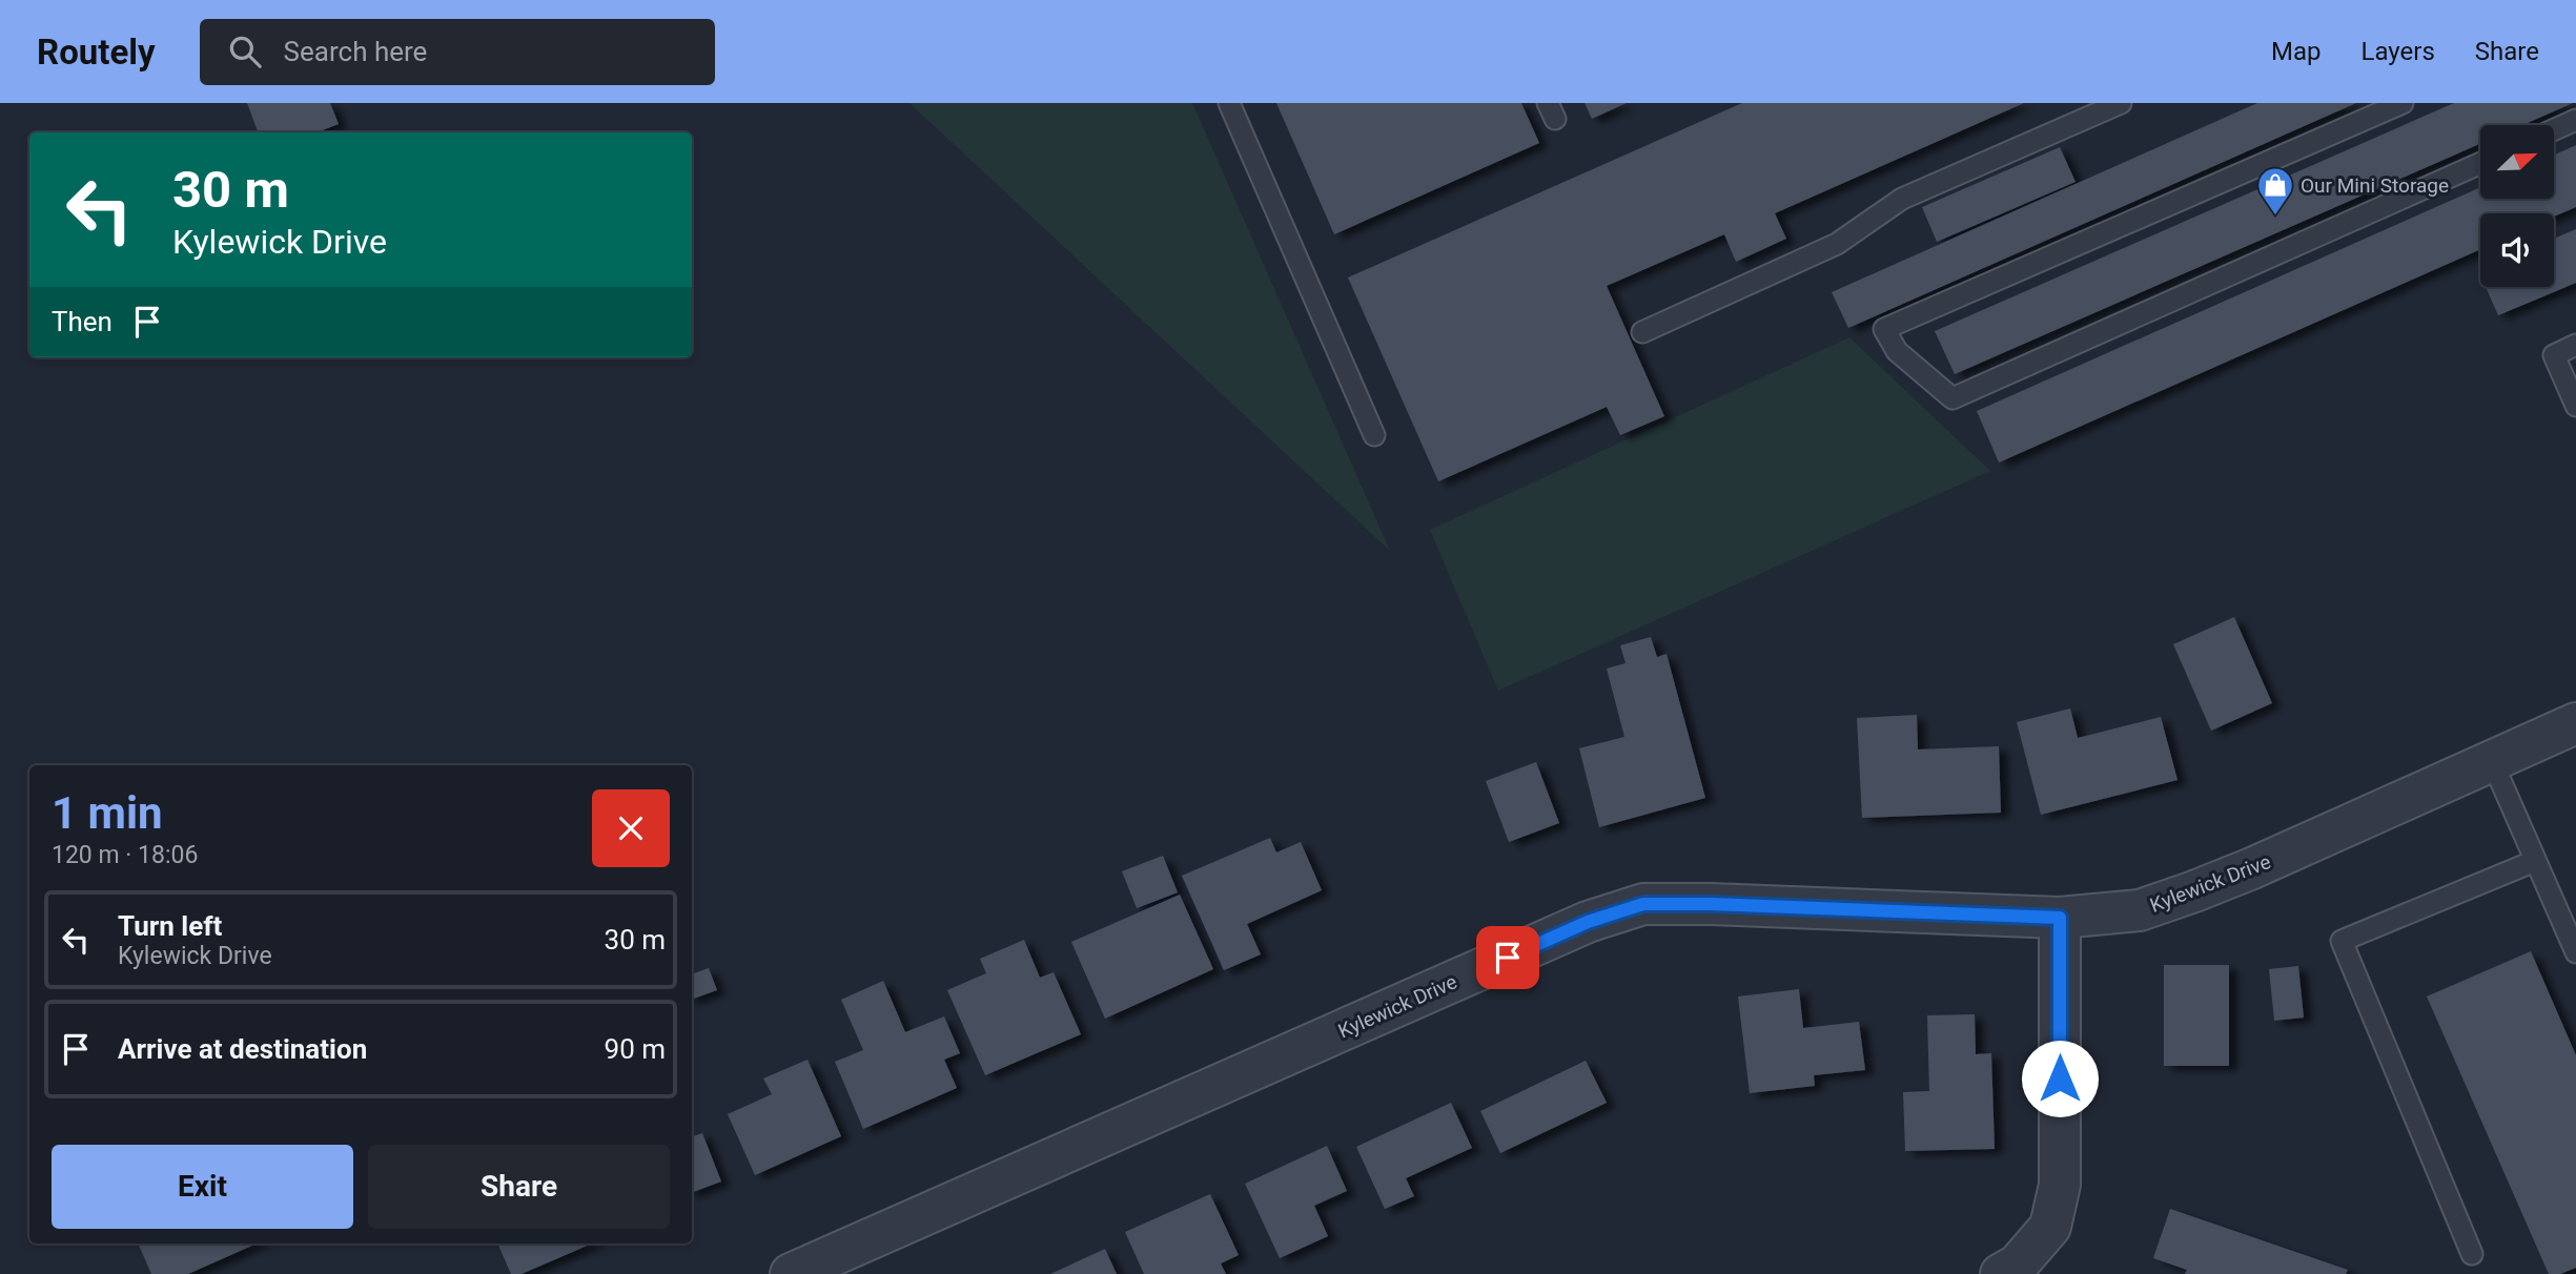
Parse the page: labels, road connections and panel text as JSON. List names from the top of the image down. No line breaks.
{"streets":{"street":["Kylewick Drive"]},"places":{"shop":["Our Mini Storage"]},"north":"top right","page":{"header":"Routely","search":"Search here","nav":["Map","Layers","Share"],"turn":["30 m","Kylewick Drive"],"then":"Then","heading":["1 min","120 m · 18:06"],"list":[{"name":"Turn left","note":"Kylewick Drive","value":"30 m"},{"name":"Arrive at destination","value":"90 m"}],"buttons":["Exit","Share"]}}
